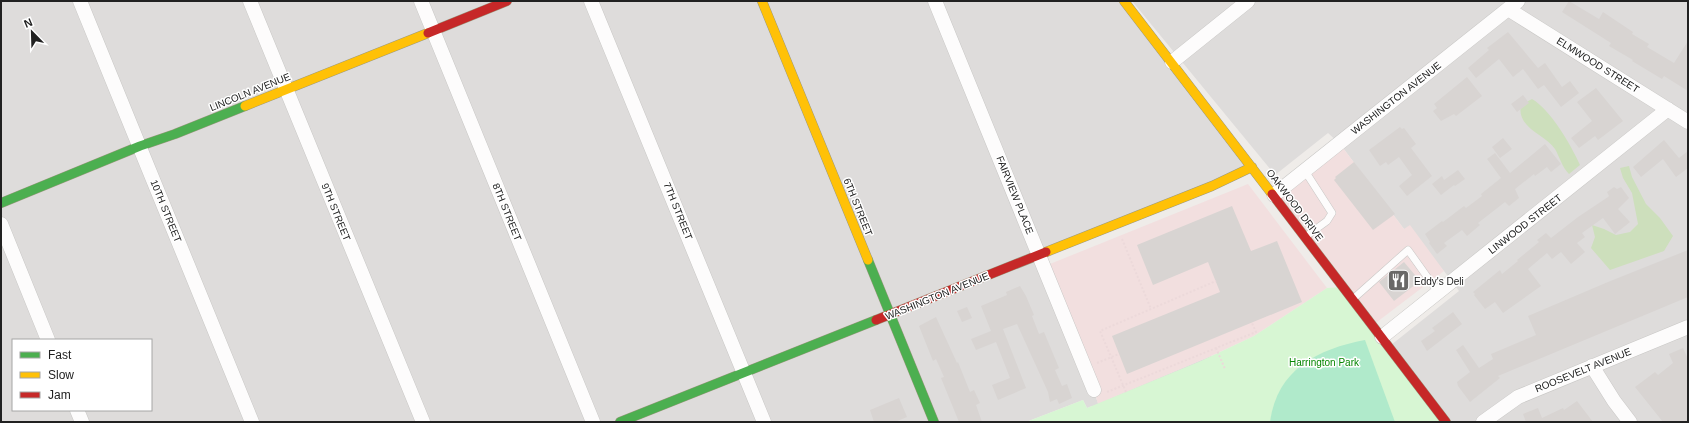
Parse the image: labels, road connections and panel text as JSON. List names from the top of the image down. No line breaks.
{"streets":{"street":["ELMWOOD STREET","LINCOLN AVENUE","WASHINGTON AVENUE","FAIRVIEW PLACE","OAKWOOD DRIVE","6TH STREET","10TH STREET","7TH STREET","9TH STREET","8TH STREET","LINWOOD STREET","ROOSEVELT AVENUE"]},"crossings":[["ELMWOOD STREET","WASHINGTON AVENUE"],["ELMWOOD STREET","LINWOOD STREET"],["LINCOLN AVENUE","10TH STREET"],["LINCOLN AVENUE","9TH STREET"],["LINCOLN AVENUE","8TH STREET"],["WASHINGTON AVENUE","FAIRVIEW PLACE"],["WASHINGTON AVENUE","OAKWOOD DRIVE"],["WASHINGTON AVENUE","6TH STREET"],["WASHINGTON AVENUE","7TH STREET"],["OAKWOOD DRIVE","LINWOOD STREET"]],"parks":["Harrington Park"],"places":{"restaurant":["Eddy's Deli"]},"legend":["Fast","Slow","Jam"],"north":"top left"}
